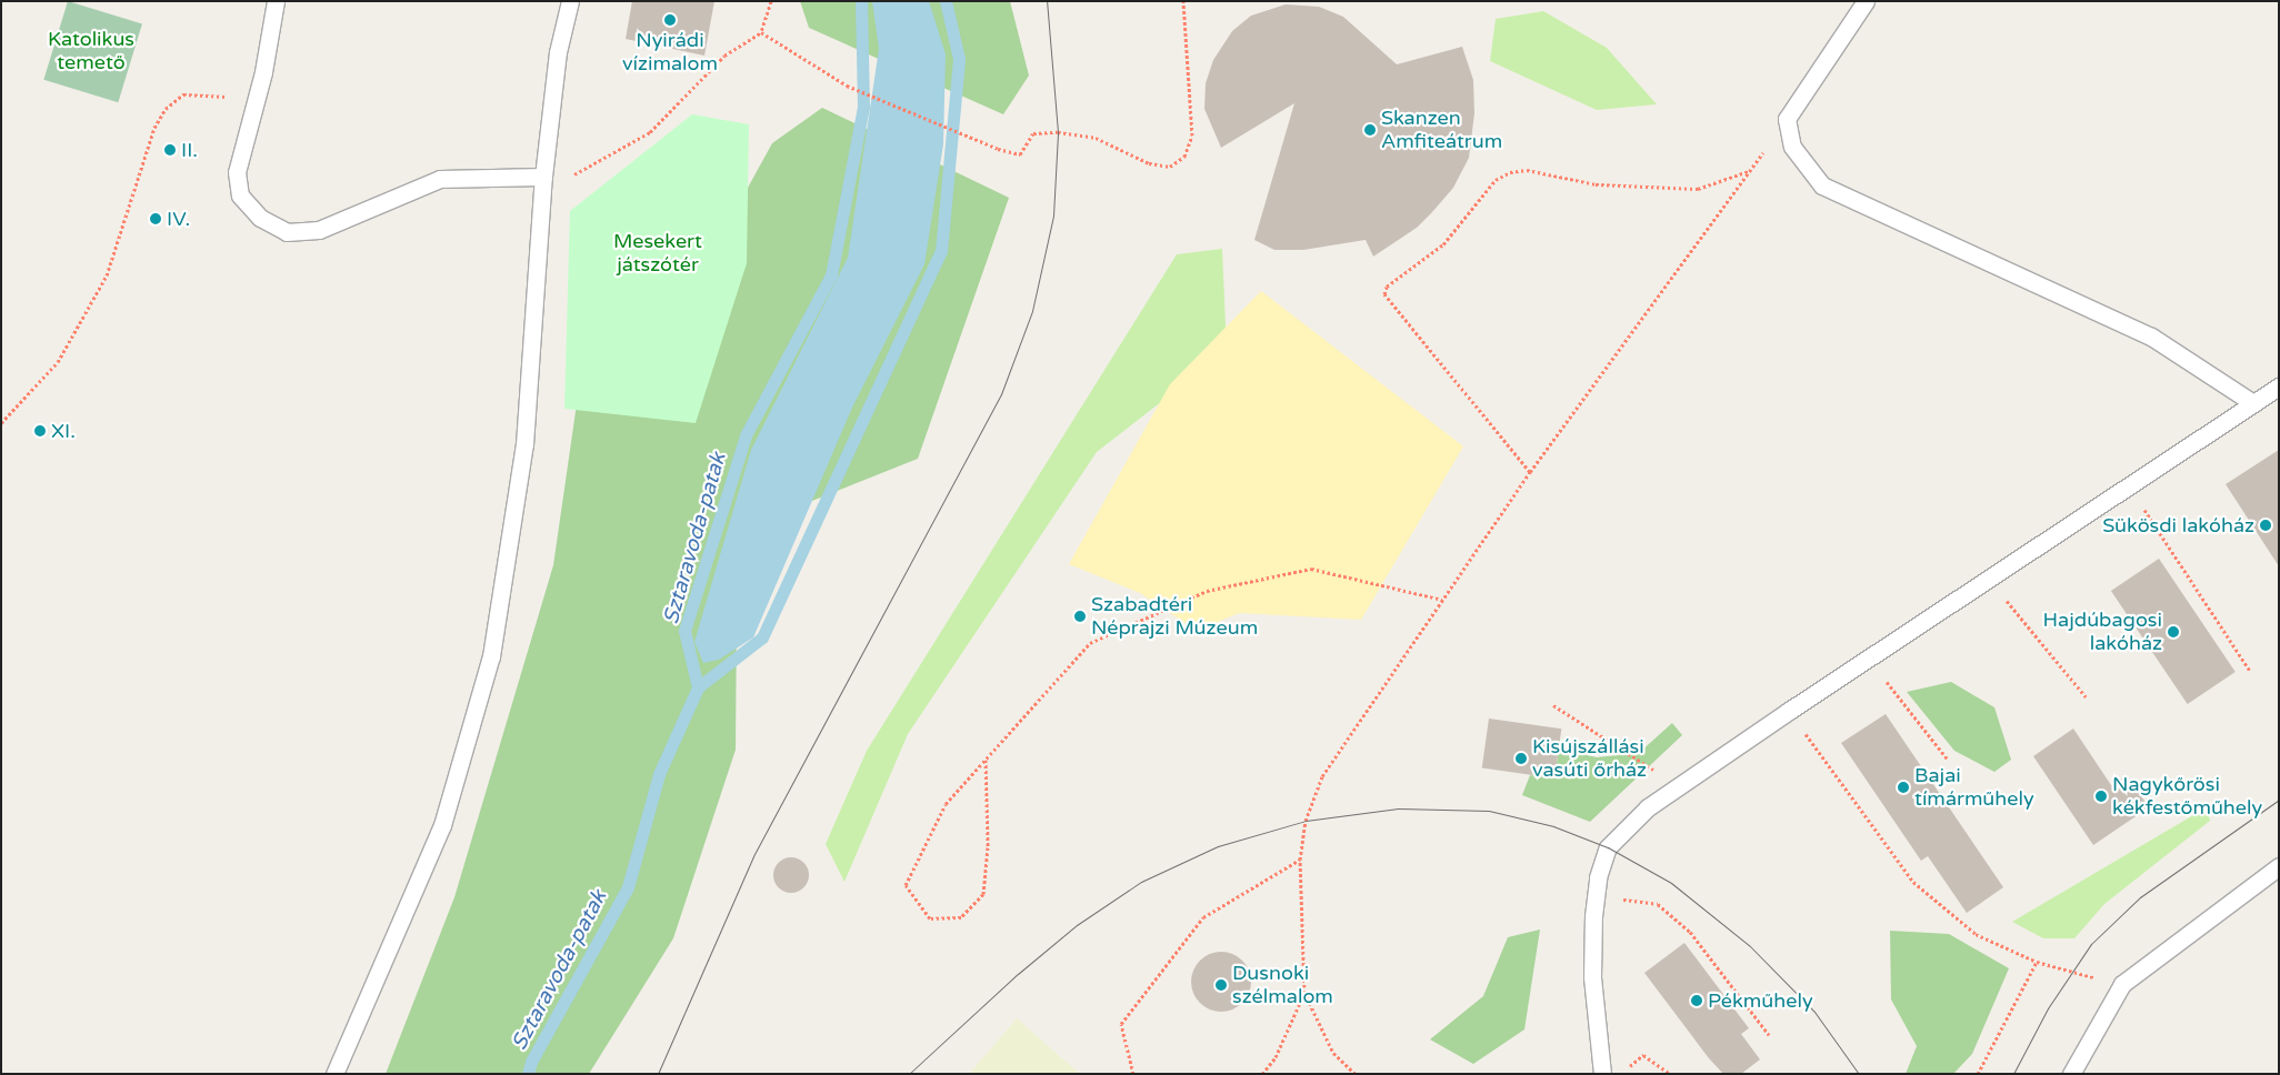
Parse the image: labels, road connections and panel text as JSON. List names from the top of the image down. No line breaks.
{"water":["Sztaravoda-patak"],"parks":["Katolikus temető","Mesekert játszótér"],"places":["Nyirádi vízimalom","Skanzen Amfiteátrum","II.","IV.","XI.","Sükösdi lakóház","Szabadtéri Néprajzi Múzeum","Hajdúbagosi lakóház","Kisújszállási vasúti őrház","Bajai tímárműhely","Nagykőrösi kékfestőműhely","Dusnoki szélmalom","Pékműhely"]}
